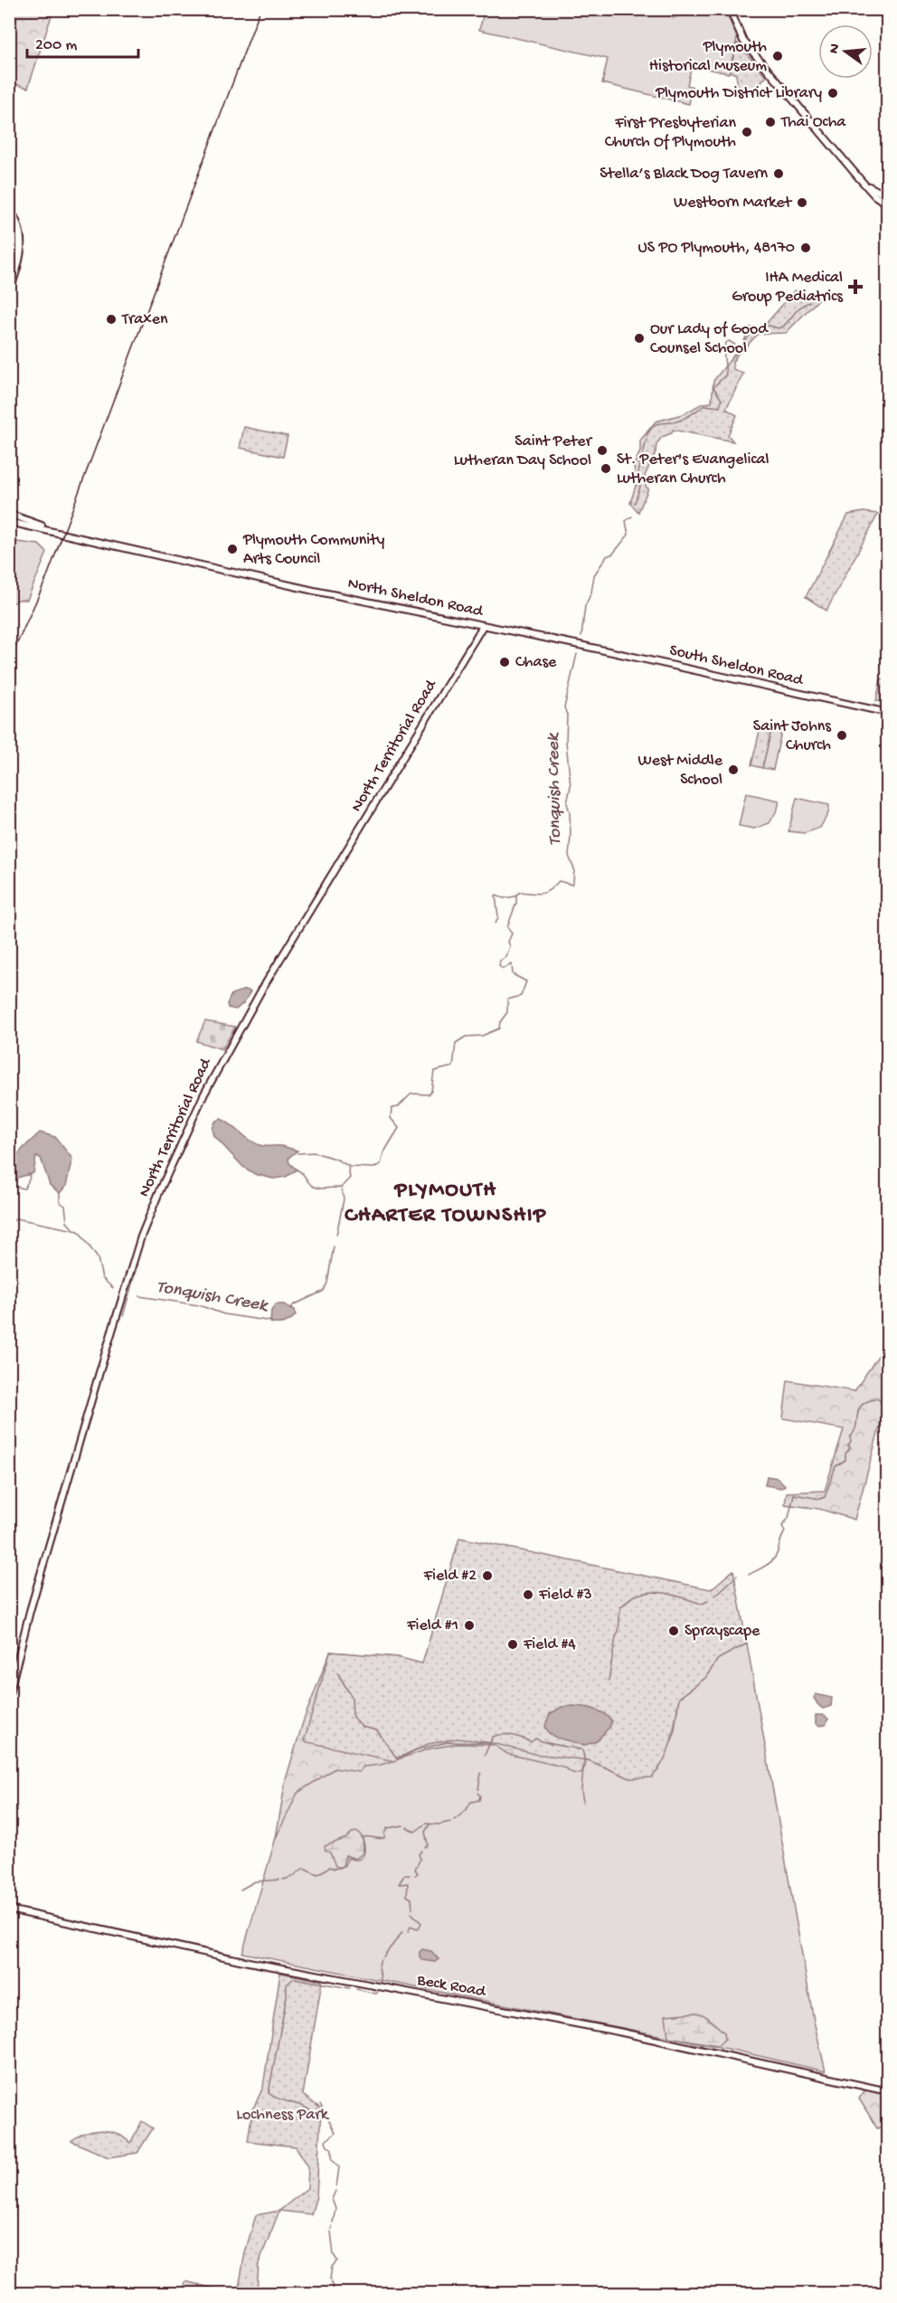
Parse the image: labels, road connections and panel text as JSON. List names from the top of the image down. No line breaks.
{"streets":{"main road":["North Sheldon Road","South Sheldon Road","North Territorial Road","Beck Road"]},"crossings":[["North Sheldon Road","South Sheldon Road"],["North Sheldon Road","North Territorial Road"]],"districts":["PLYMOUTH CHARTER TOWNSHIP"],"water":["Tonquish Creek"],"parks":["Lochness Park"],"places":{"other":["Plymouth Historical Museum","Plymouth District Library","Thai Ocha","First Presbyterian Church Of Plymouth","Stella’s Black Dog Tavern","Westborn Market","US PO Plymouth, 48170","Traxen","Our Lady of Good Counsel School","Saint Peter Lutheran Day School","St. Peter's Evangelical Lutheran Church","Plymouth Community Arts Council","Chase","Saint Johns Church","West Middle School","Field #2","Field #3","Field #1","Sprayscape","Field #4"],"health":["IHA Medical Group Pediatrics"]},"scale_bar":"200 m","north":"left"}
